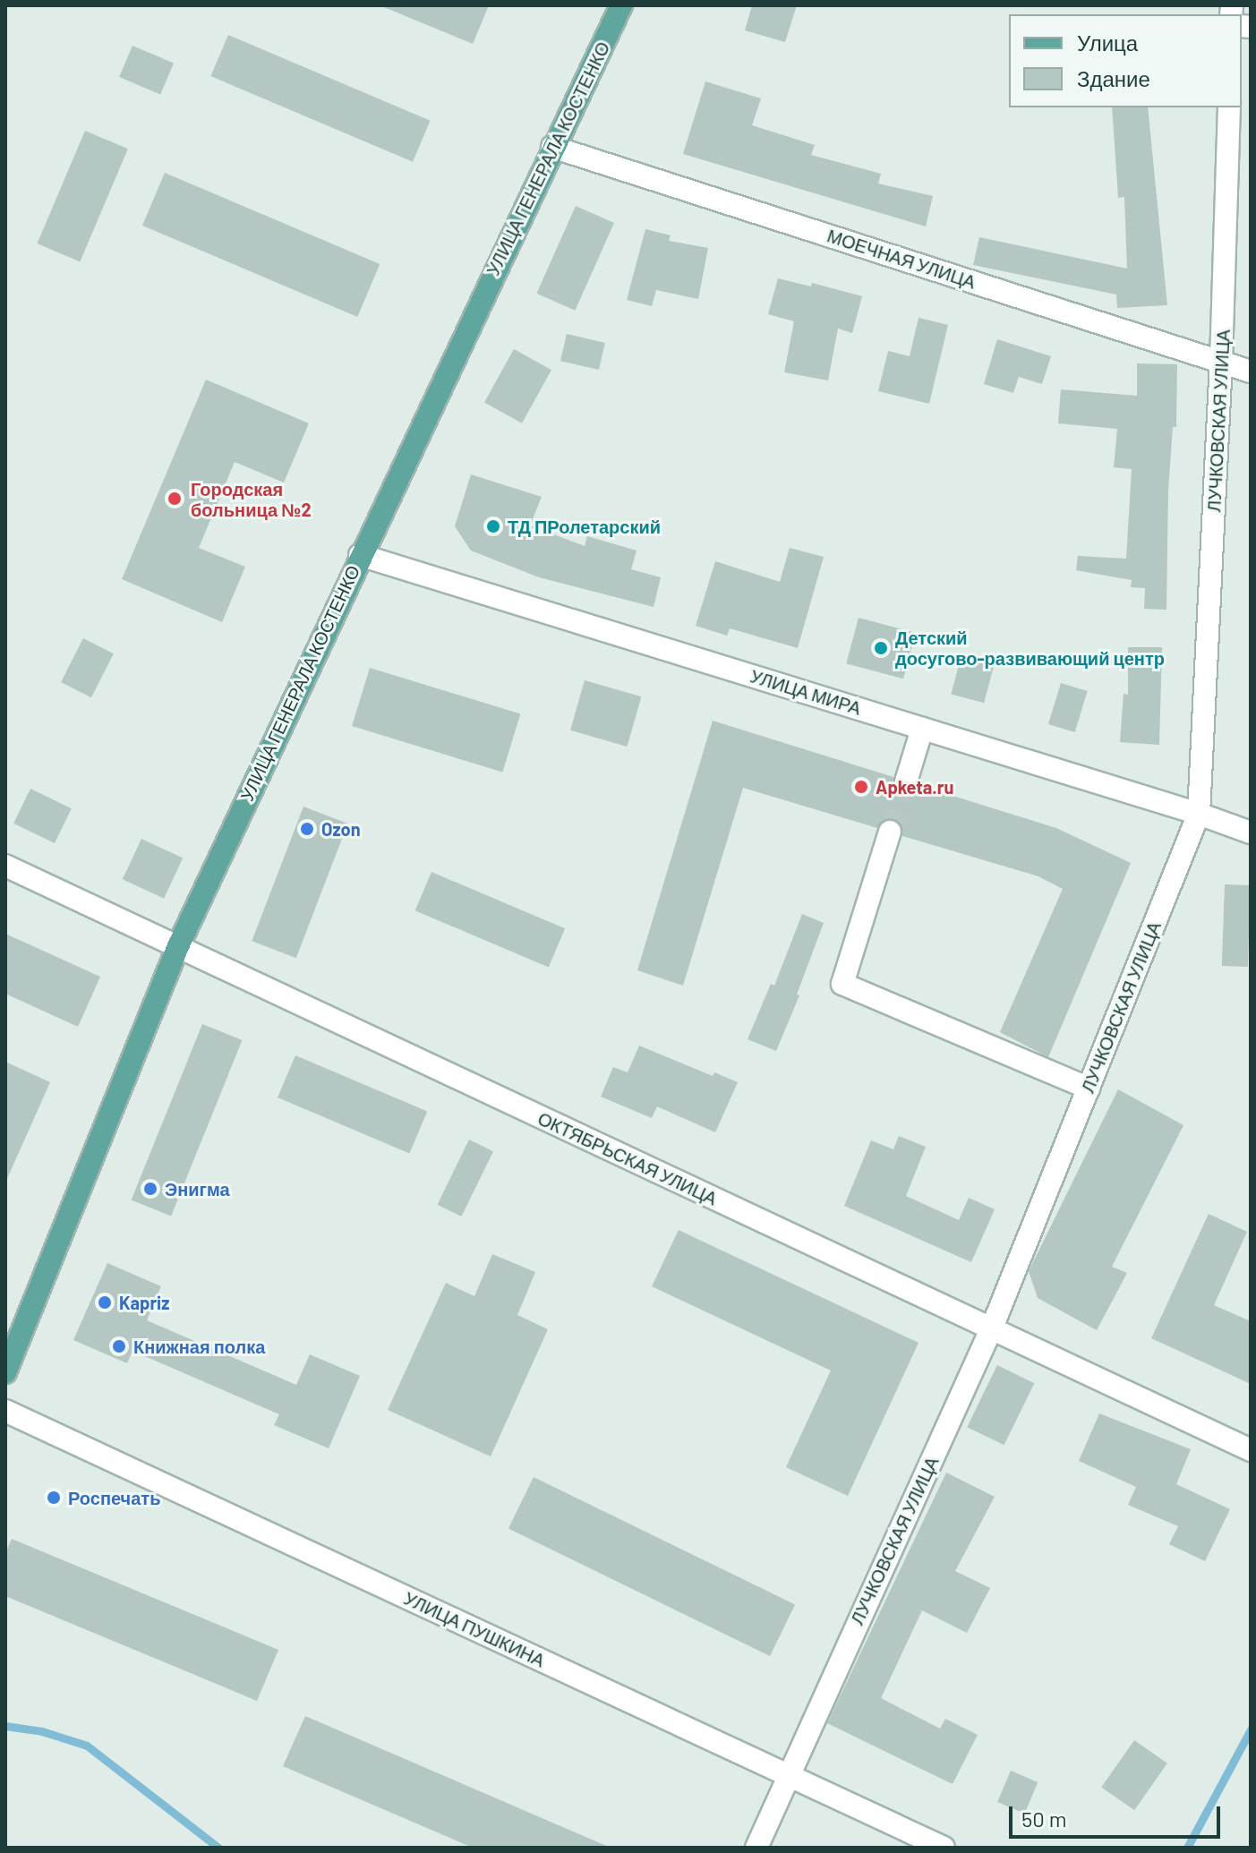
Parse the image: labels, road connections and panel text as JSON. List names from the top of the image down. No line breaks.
{"streets":{"main road":["УЛИЦА ГЕНЕРАЛА КОСТЕНКО"],"street":["МОЕЧНАЯ УЛИЦА","ЛУЧКОВСКАЯ УЛИЦА","УЛИЦА МИРА","ОКТЯБРЬСКАЯ УЛИЦА","УЛИЦА ПУШКИНА"]},"crossings":[["УЛИЦА ГЕНЕРАЛА КОСТЕНКО","МОЕЧНАЯ УЛИЦА"],["УЛИЦА ГЕНЕРАЛА КОСТЕНКО","УЛИЦА МИРА"],["УЛИЦА ГЕНЕРАЛА КОСТЕНКО","ОКТЯБРЬСКАЯ УЛИЦА"],["МОЕЧНАЯ УЛИЦА","ЛУЧКОВСКАЯ УЛИЦА"],["ЛУЧКОВСКАЯ УЛИЦА","УЛИЦА МИРА"],["ЛУЧКОВСКАЯ УЛИЦА","ОКТЯБРЬСКАЯ УЛИЦА"],["ЛУЧКОВСКАЯ УЛИЦА","УЛИЦА ПУШКИНА"]],"places":["Городская больница №2","ТД ПРолетарский","Детский досугово-развивающий центр","Apketa.ru","Ozon","Энигма","Kapriz","Книжная полка","Роспечать"],"legend":["Улица","Здание"],"scale_bar":"50 m"}
